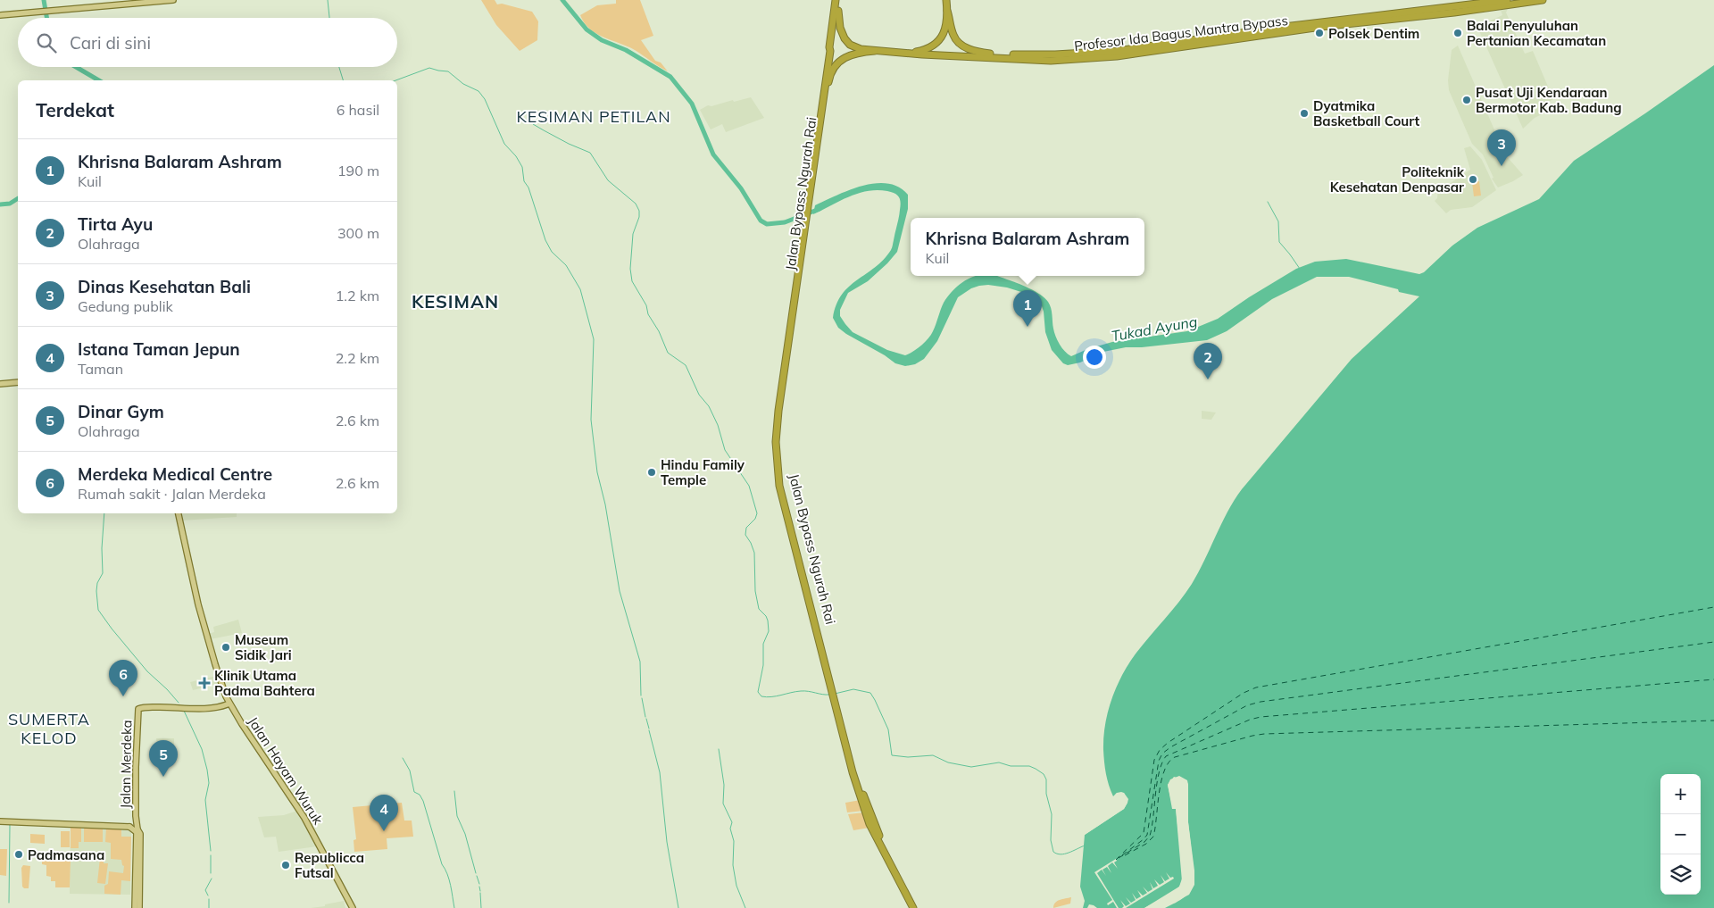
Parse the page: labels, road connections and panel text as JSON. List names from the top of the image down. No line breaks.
{"streets":{"highway":["Profesor Ida Bagus Mantra Bypass","Jalan Bypass Ngurah Rai"],"main road":["Jalan Merdeka","Jalan Hayam Wuruk"]},"crossings":[["Profesor Ida Bagus Mantra Bypass","Jalan Bypass Ngurah Rai"],["Jalan Merdeka","Jalan Hayam Wuruk"]],"districts":["KESIMAN PETILAN","KESIMAN","SUMERTA KELOD"],"water":["Tukad Ayung"],"places":{"other":["Polsek Dentim","Balai Penyuluhan Pertanian Kecamatan","Pusat Uji Kendaraan Bermotor Kab. Badung","Dyatmika Basketball Court","Politeknik Kesehatan Denpasar","Hindu Family Temple","Museum Sidik Jari","Padmasana","Republicca Futsal"],"health":["Klinik Utama Padma Bahtera"]},"page":{"search":"Cari di sini","heading":["Terdekat","6 hasil"],"pins":["3","1","2","6","5","4"],"list":[{"mark":"1","name":"Khrisna Balaram Ashram","note":"Kuil","value":"190 m"},{"mark":"2","name":"Tirta Ayu","note":"Olahraga","value":"300 m"},{"mark":"3","name":"Dinas Kesehatan Bali","note":"Gedung publik","value":"1.2 km"},{"mark":"4","name":"Istana Taman Jepun","note":"Taman","value":"2.2 km"},{"mark":"5","name":"Dinar Gym","note":"Olahraga","value":"2.6 km"},{"mark":"6","name":"Merdeka Medical Centre","note":"Rumah sakit · Jalan Merdeka","value":"2.6 km"}],"popup":["Khrisna Balaram Ashram","Kuil"],"map_buttons":["+","−"]}}
